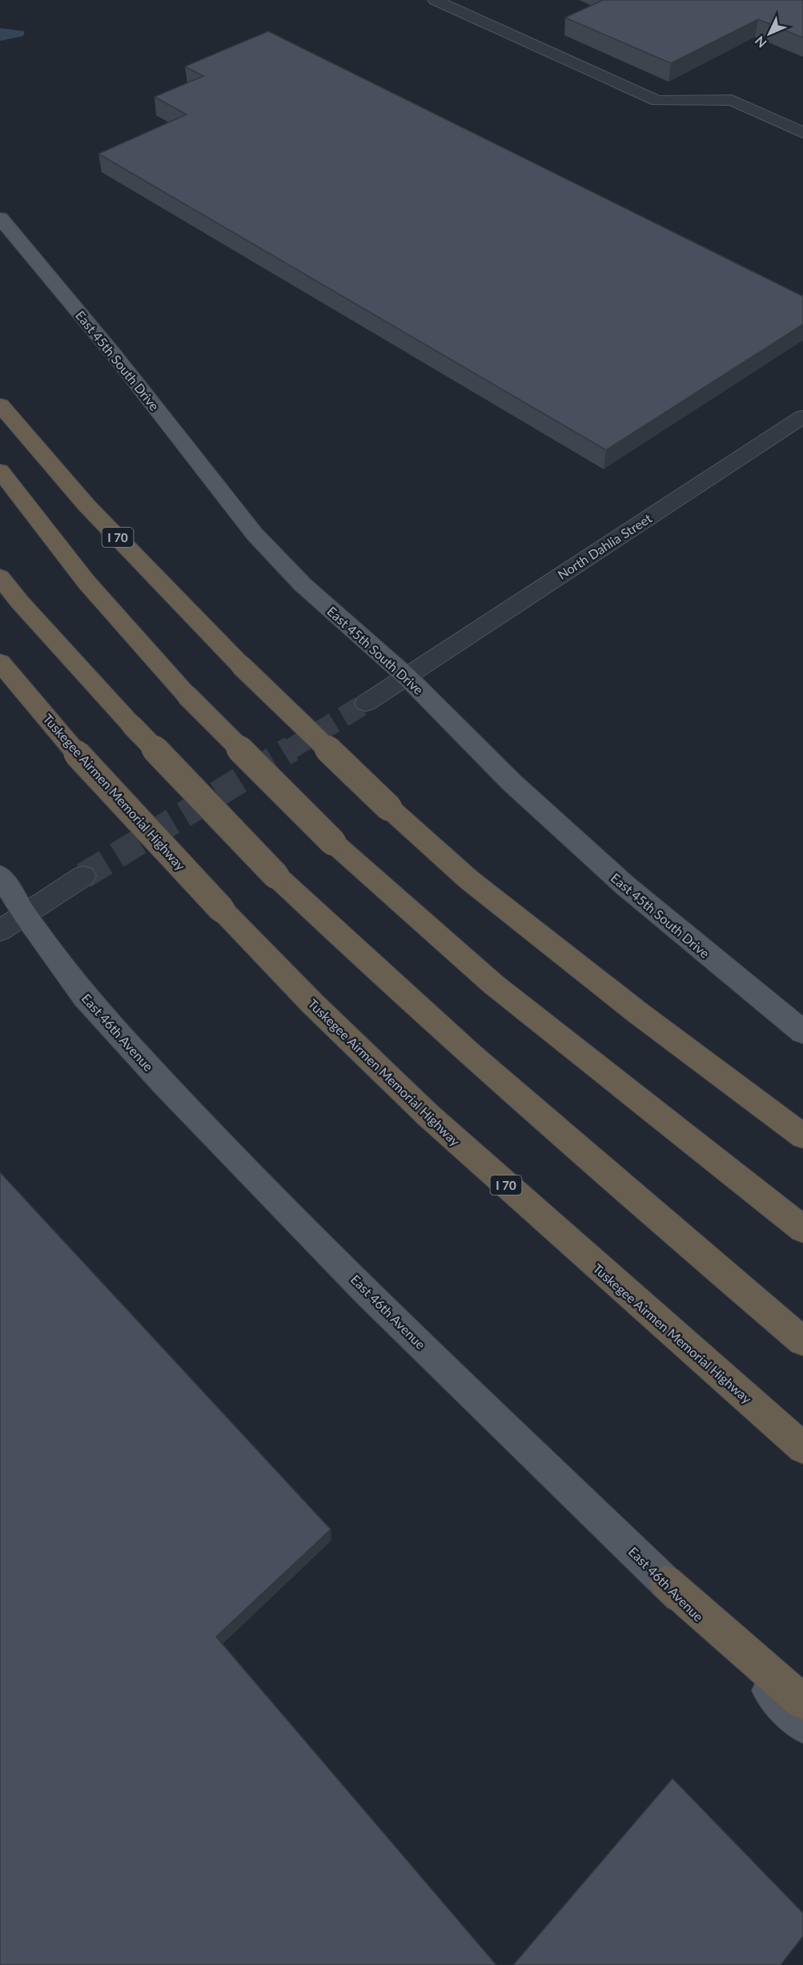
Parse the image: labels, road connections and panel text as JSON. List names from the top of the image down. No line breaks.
{"streets":{"highway":["I 70","Tuskegee Airmen Memorial Highway"],"main road":["East 45th South Drive","East 46th Avenue"],"street":["North Dahlia Street"]},"crossings":[["East 45th South Drive","North Dahlia Street"]],"north":"bottom left"}
